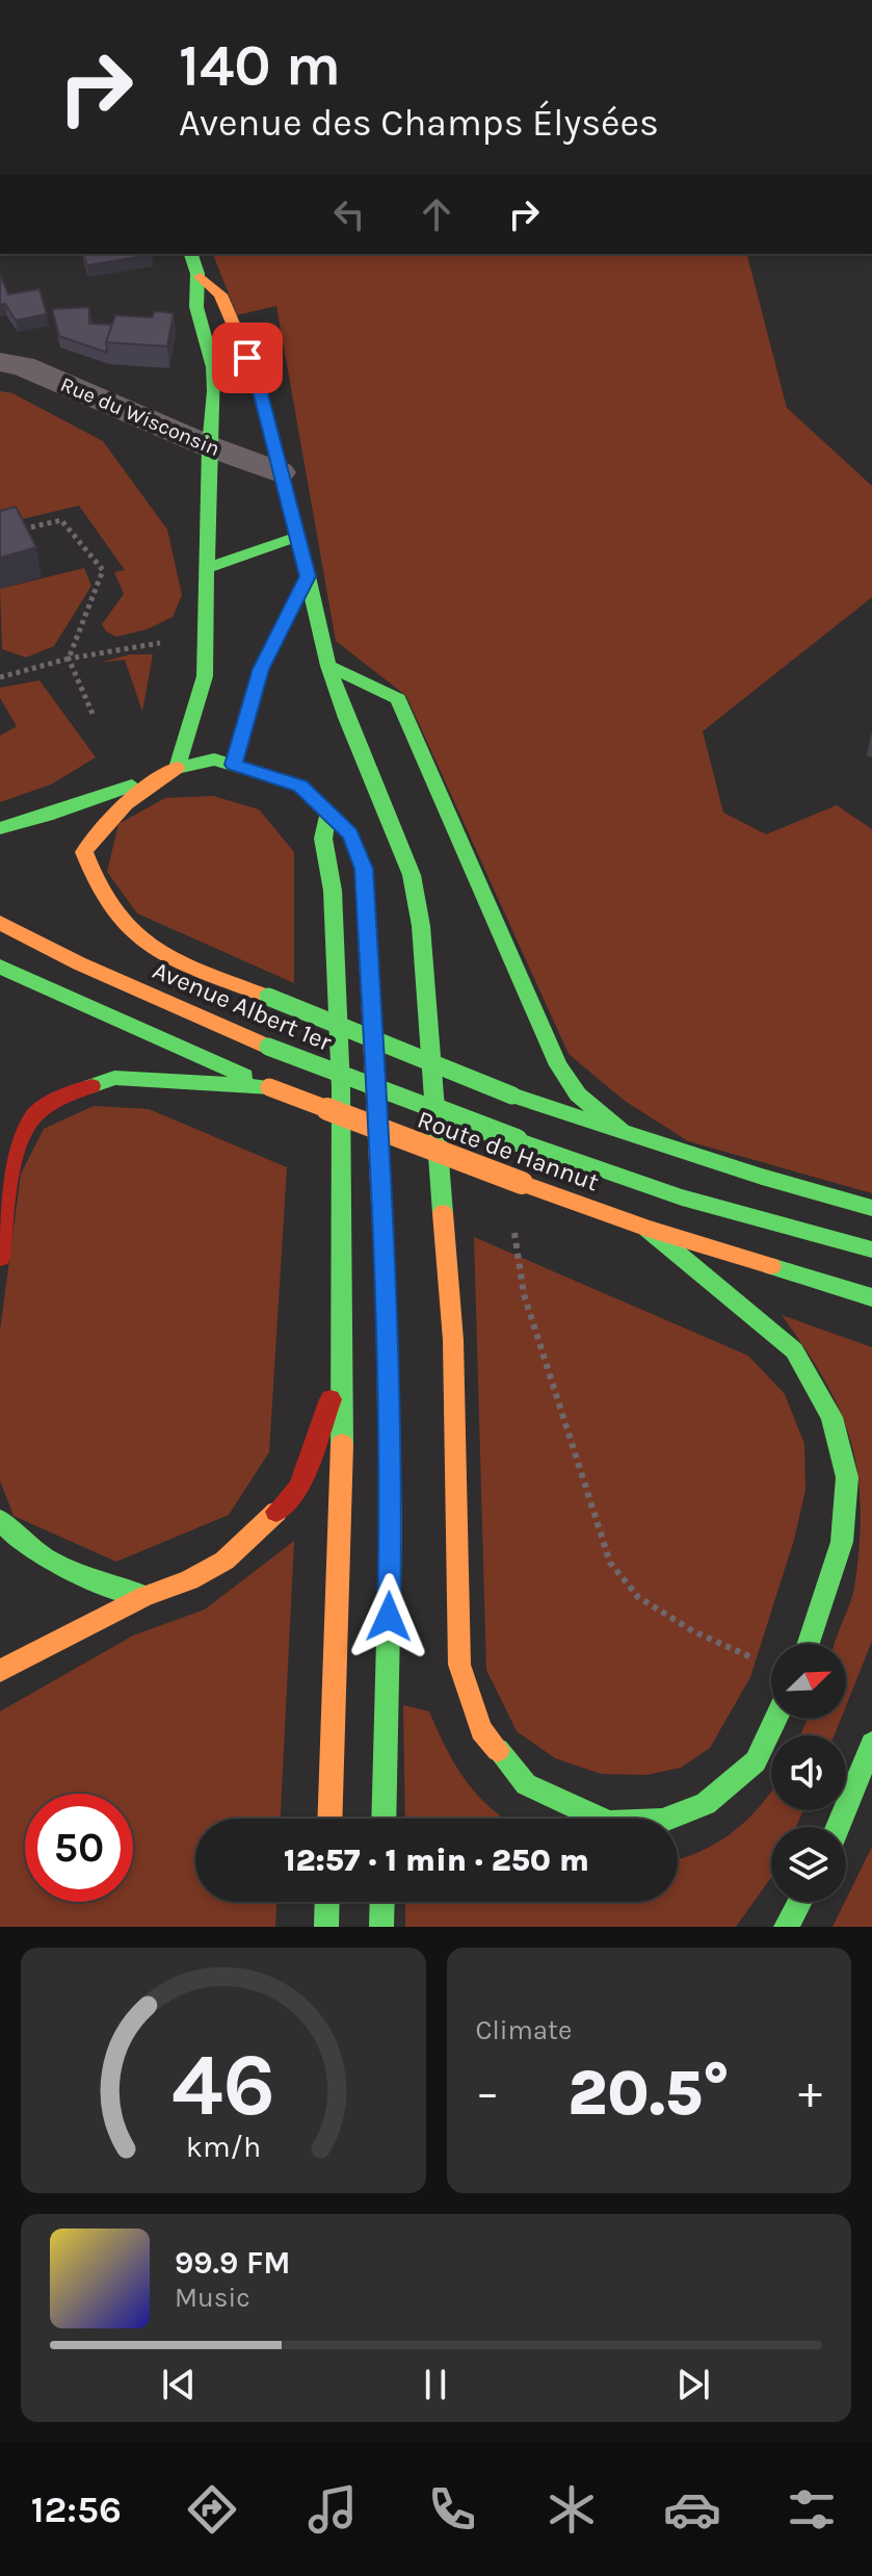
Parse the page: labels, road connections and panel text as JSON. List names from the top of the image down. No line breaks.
{"streets":{"main road":["Avenue Albert 1er","Route de Hannut"],"street":["Rue du Wisconsin"]},"crossings":[["Avenue Albert 1er","Route de Hannut"]],"north":"top right","page":{"turn":["140 m","Avenue des Champs Élysées"],"limit":"50","trip":"12:57 · 1 min · 250 m","tile":"Climate","heat":["−","20.5°","+"],"song":["99.9 FM","Music"],"tabs":"12:56","gauge":["46","km/h"]}}
